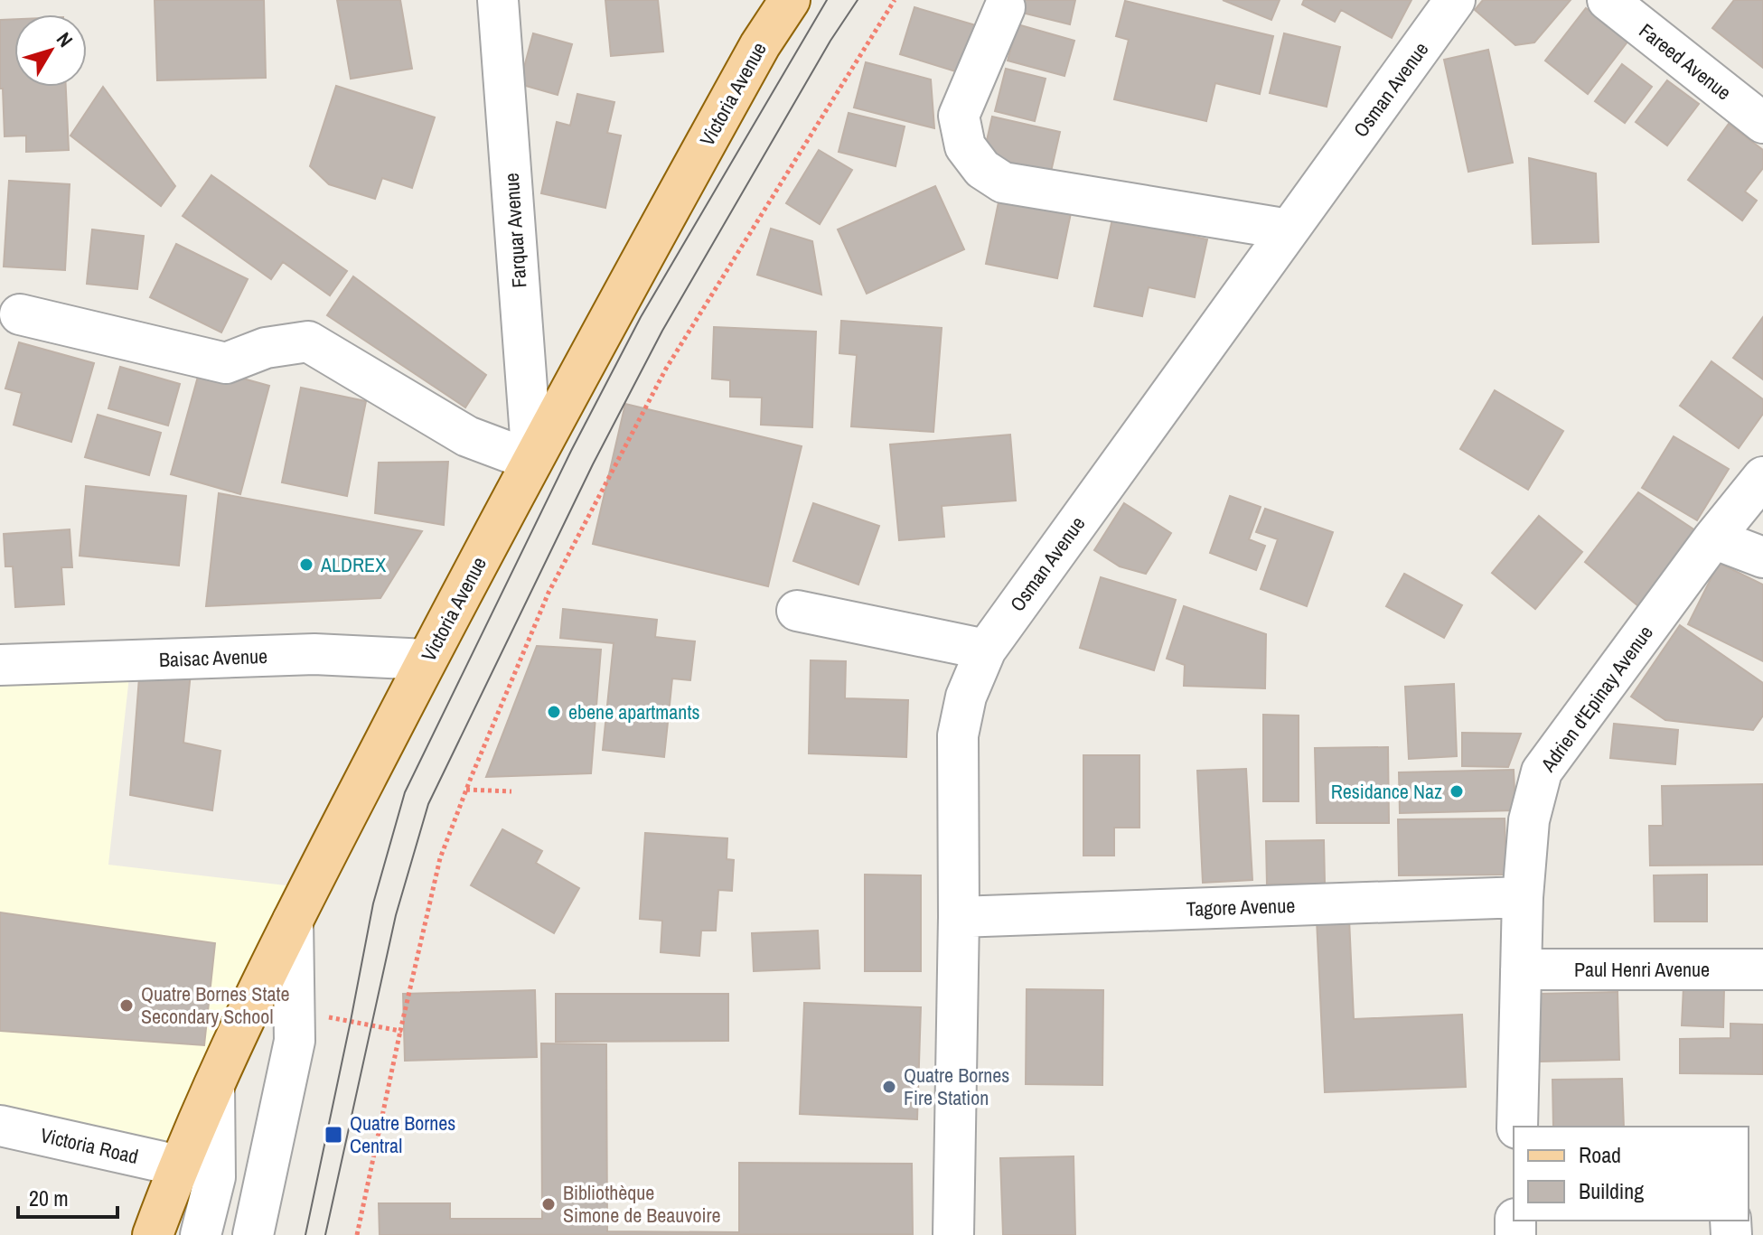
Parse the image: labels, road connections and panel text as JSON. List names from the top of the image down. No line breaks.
{"streets":{"main road":["Victoria Avenue"],"street":["Fareed Avenue","Osman Avenue","Farquar Avenue","Baisac Avenue","Adrien d'Epinay Avenue","Tagore Avenue","Paul Henri Avenue","Victoria Road"]},"crossings":[["Osman Avenue","Tagore Avenue"],["Victoria Avenue","Farquar Avenue"],["Victoria Avenue","Baisac Avenue"],["Victoria Avenue","Victoria Road"],["Adrien d'Epinay Avenue","Tagore Avenue"],["Adrien d'Epinay Avenue","Paul Henri Avenue"]],"places":{"other":["ALDREX","ebene apartmants","Residance Naz","Quatre Bornes State Secondary School","Quatre Bornes Fire Station","Bibliothèque Simone de Beauvoire"],"transit":["Quatre Bornes Central"]},"legend":["Road","Building"],"scale_bar":"20 m","north":"top right"}
